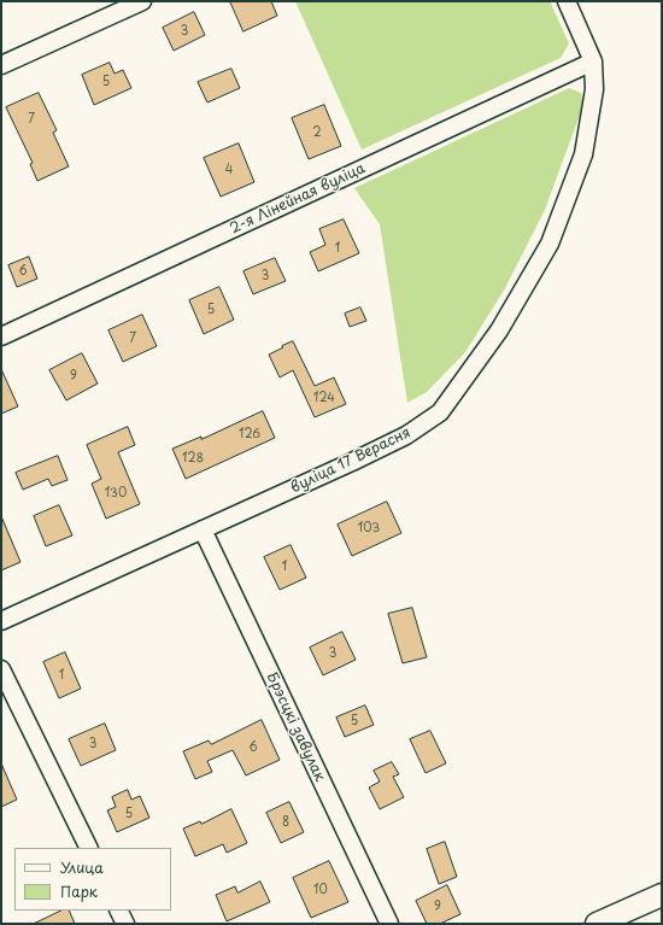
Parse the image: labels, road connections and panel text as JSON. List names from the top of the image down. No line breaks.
{"streets":{"street":["2-я Лінейная вуліца","вуліца 17 Верасня","Брэсцкі завулак"]},"crossings":[["2-я Лінейная вуліца","вуліца 17 Верасня"],["вуліца 17 Верасня","Брэсцкі завулак"]],"house_numbers":["3","5","7","2","4","1","6","3","5","7","9","124","126","128","130","103","1","3","1","5","3","6","5","8","10","9"],"legend":["Улица","Парк"]}
